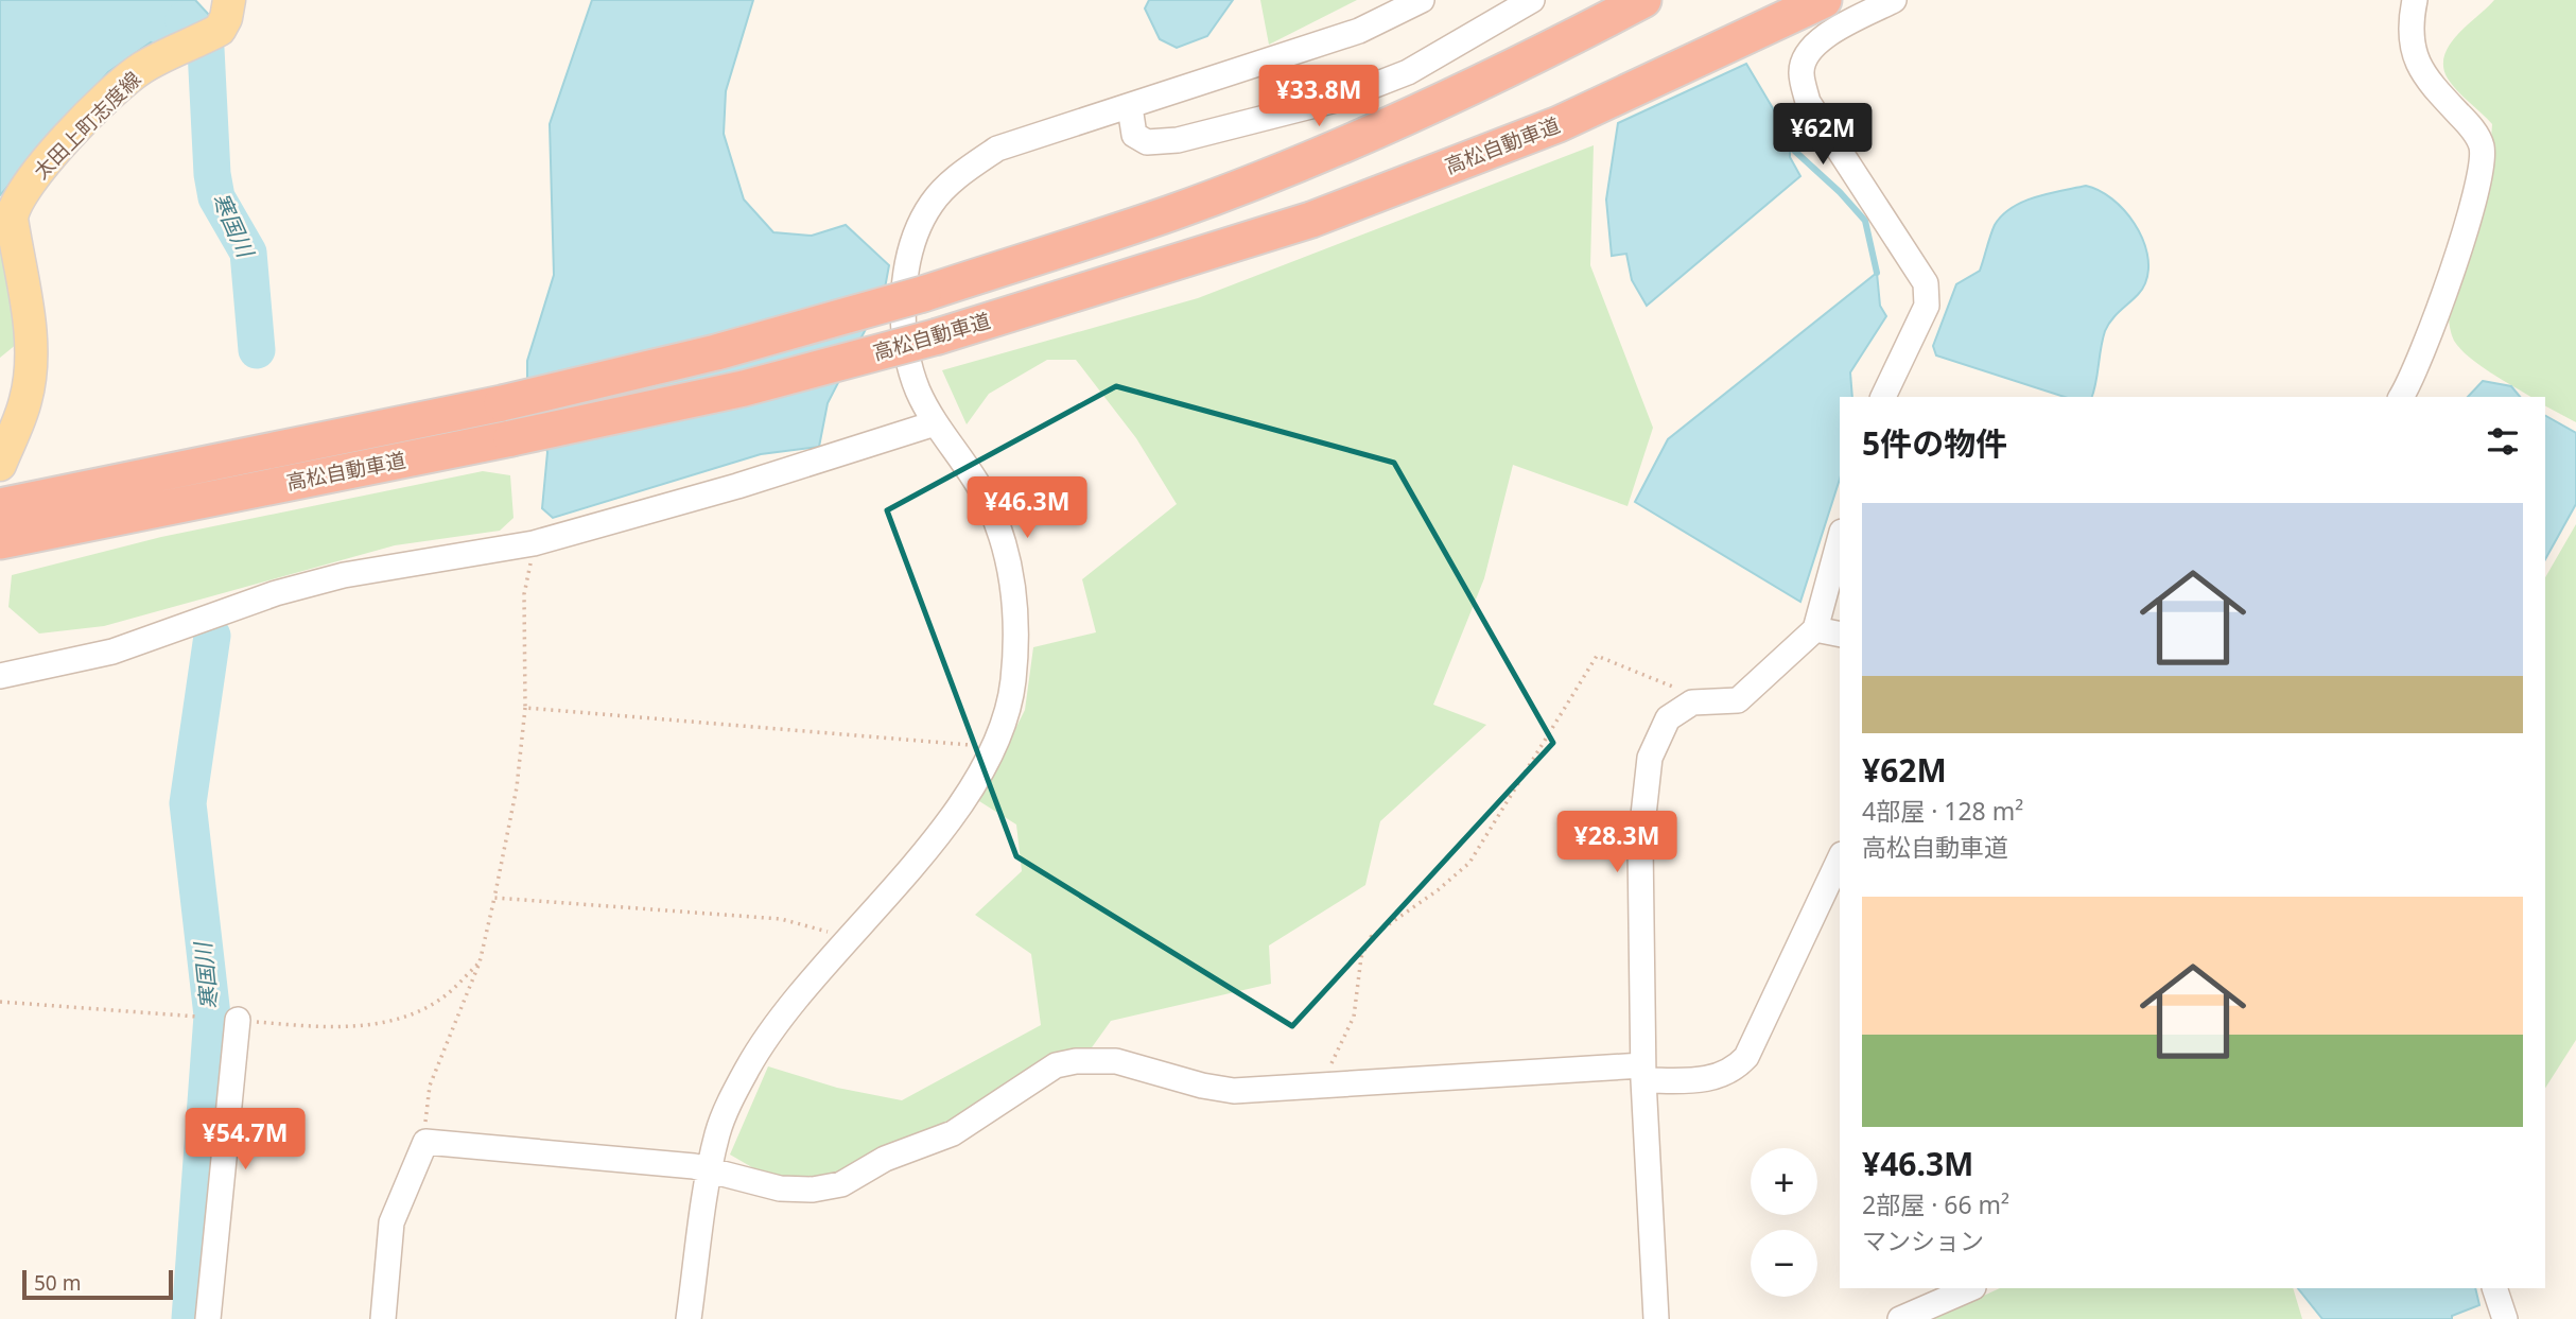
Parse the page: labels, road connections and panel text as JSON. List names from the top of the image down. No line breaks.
{"streets":{"highway":["高松自動車道"],"main road":["太田上町志度線"]},"water":["寒国川"],"scale_bar":"50 m","page":{"price":["¥33.8M","¥62M","¥46.3M","¥28.3M","¥54.7M"],"heading":"5件の物件","list":[{"name":"¥62M","note":"4部屋 · 128 m² · 高松自動車道"},{"name":"¥46.3M","note":"2部屋 · 66 m² · マンション"}],"map_buttons":["+","−"],"scale":"50 m"}}
